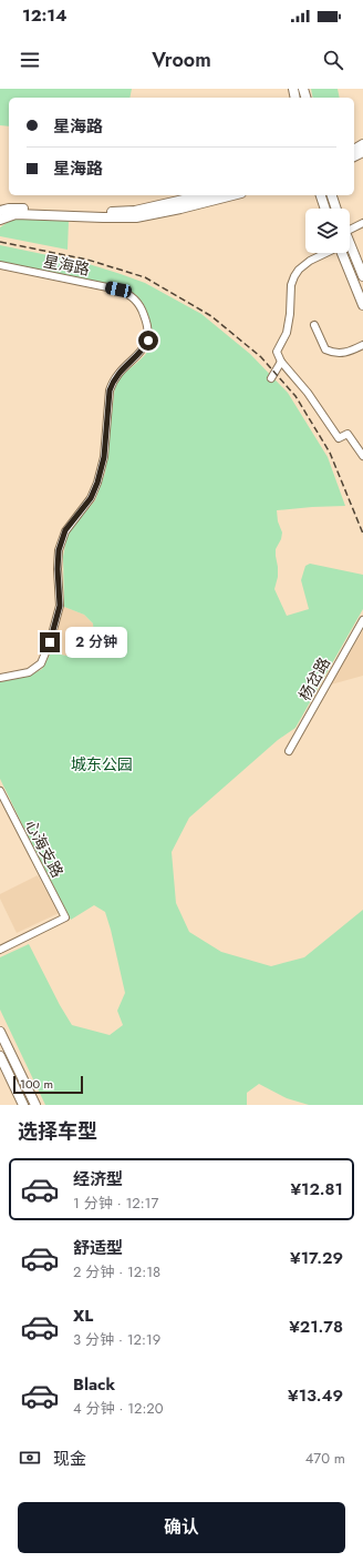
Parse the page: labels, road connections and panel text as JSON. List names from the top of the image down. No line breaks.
{"streets":{"street":["星海路","杨岔路","心海支路"]},"parks":["城东公园"],"scale_bar":"100 m","page":{"status":"12:14","header":"Vroom","banner":["星海路","星海路"],"bubble":"2 分钟","scale":"100 m","heading":"选择车型","list":[{"name":"经济型","note":"1 分钟 · 12:17","value":"¥12.81"},{"name":"舒适型","note":"2 分钟 · 12:18","value":"¥17.29"},{"name":"XL","note":"3 分钟 · 12:19","value":"¥21.78"},{"name":"Black","note":"4 分钟 · 12:20","value":"¥13.49"}],"pay":["现金","470 m"],"buttons":"确认"}}
